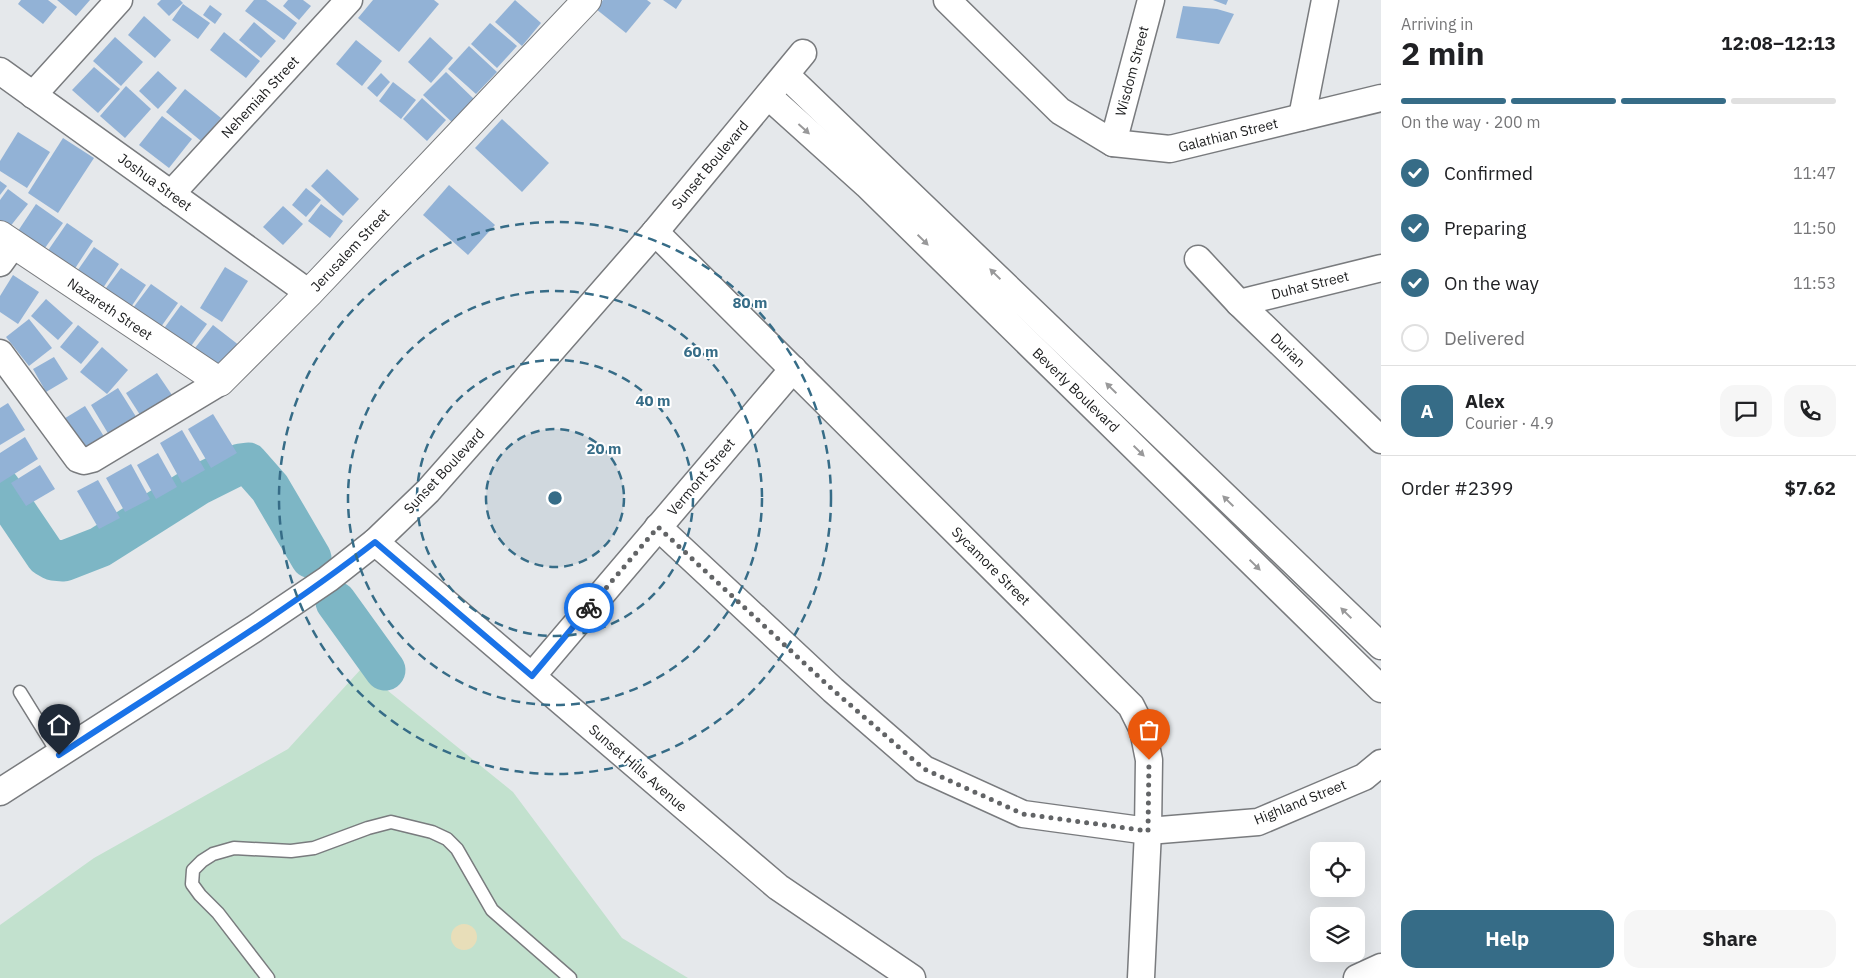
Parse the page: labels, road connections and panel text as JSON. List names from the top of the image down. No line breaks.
{"streets":{"street":["Wisdom Street","Nehemiah Street","Galathian Street","Sunset Boulevard","Joshua Street","Jerusalem Street","Duhat Street","Nazareth Street","Durian","Beverly Boulevard","Vermont Street","Sycamore Street","Sunset Hills Avenue","Highland Street"]},"crossings":[["Wisdom Street","Galathian Street"],["Nehemiah Street","Joshua Street"],["Sunset Boulevard","Beverly Boulevard"],["Sunset Boulevard","Sycamore Street"],["Sunset Boulevard","Sunset Hills Avenue"],["Joshua Street","Jerusalem Street"],["Jerusalem Street","Nazareth Street"],["Duhat Street","Durian"],["Vermont Street","Sycamore Street"],["Vermont Street","Sunset Hills Avenue"],["Vermont Street","Highland Street"],["Sycamore Street","Highland Street"]],"page":{"heading":["2 min","Arriving in","12:08–12:13"],"panel":["Alex","Courier · 4.9","Order #2399","$7.62"],"bar":"On the way · 200 m","list":[["Confirmed","11:47"],["Preparing","11:50"],["On the way","11:53"],"Delivered"],"round":"A","buttons":["Help","Share"]},"rings":["80 m","60 m","40 m","20 m"]}
